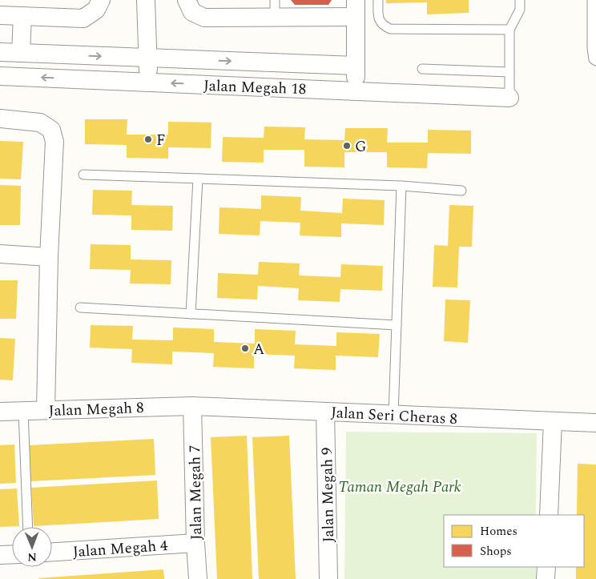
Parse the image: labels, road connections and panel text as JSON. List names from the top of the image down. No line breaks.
{"streets":{"street":["Jalan Megah 18","Jalan Megah 8","Jalan Seri Cheras 8","Jalan Megah 7","Jalan Megah 9","Jalan Megah 4"]},"crossings":[["Jalan Megah 8","Jalan Seri Cheras 8"],["Jalan Megah 8","Jalan Megah 7"],["Jalan Seri Cheras 8","Jalan Megah 7"],["Jalan Seri Cheras 8","Jalan Megah 9"],["Jalan Megah 7","Jalan Megah 4"]],"parks":["Taman Megah Park"],"places":["F","G","A"],"legend":["Homes","Shops"],"north":"bottom"}
